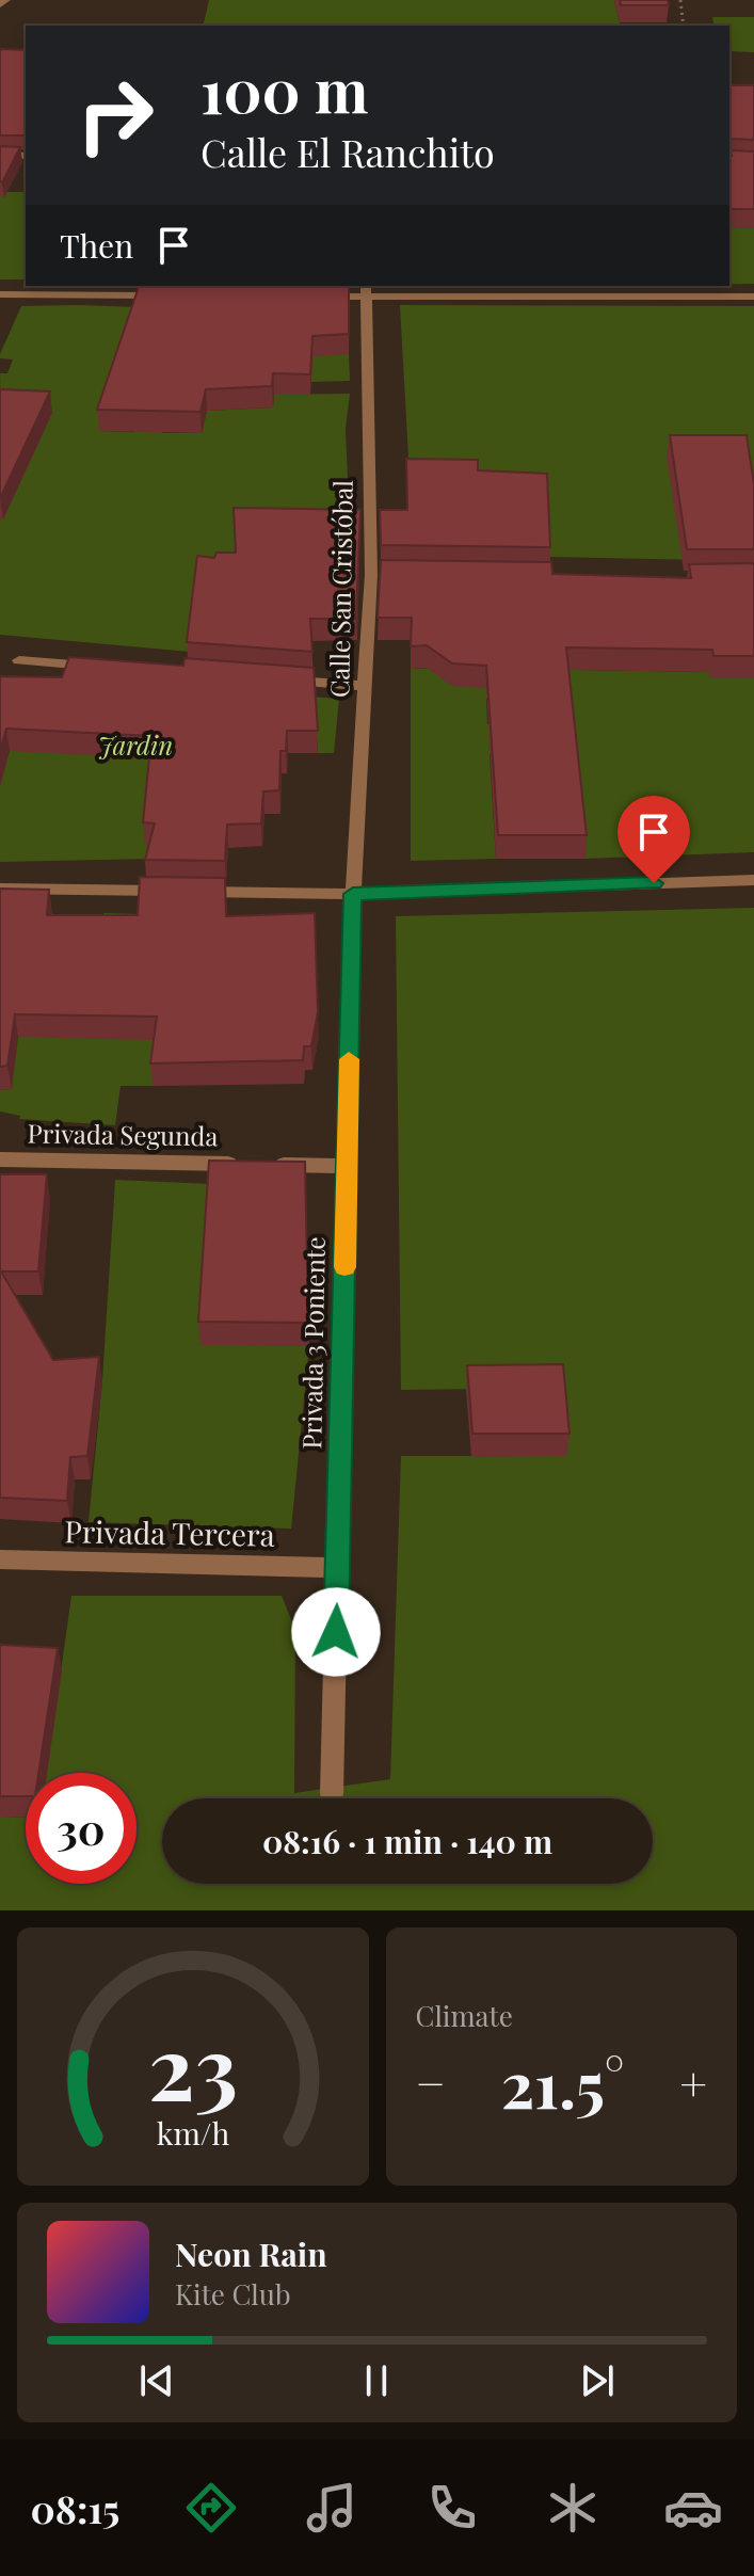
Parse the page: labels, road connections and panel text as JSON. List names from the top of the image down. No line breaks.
{"streets":{"street":["Calle San Cristóbal","Privada Segunda","Privada 3 Poniente","Privada Tercera"]},"crossings":[["Calle San Cristóbal","Privada 3 Poniente"],["Privada Segunda","Privada 3 Poniente"],["Privada 3 Poniente","Privada Tercera"]],"parks":["Jardin"],"page":{"turn":["100 m","Calle El Ranchito"],"then":"Then","limit":"30","trip":"08:16 · 1 min · 140 m","tile":"Climate","heat":["−","21.5°","+"],"song":["Neon Rain","Kite Club"],"tabs":"08:15","gauge":["23","km/h"]}}
